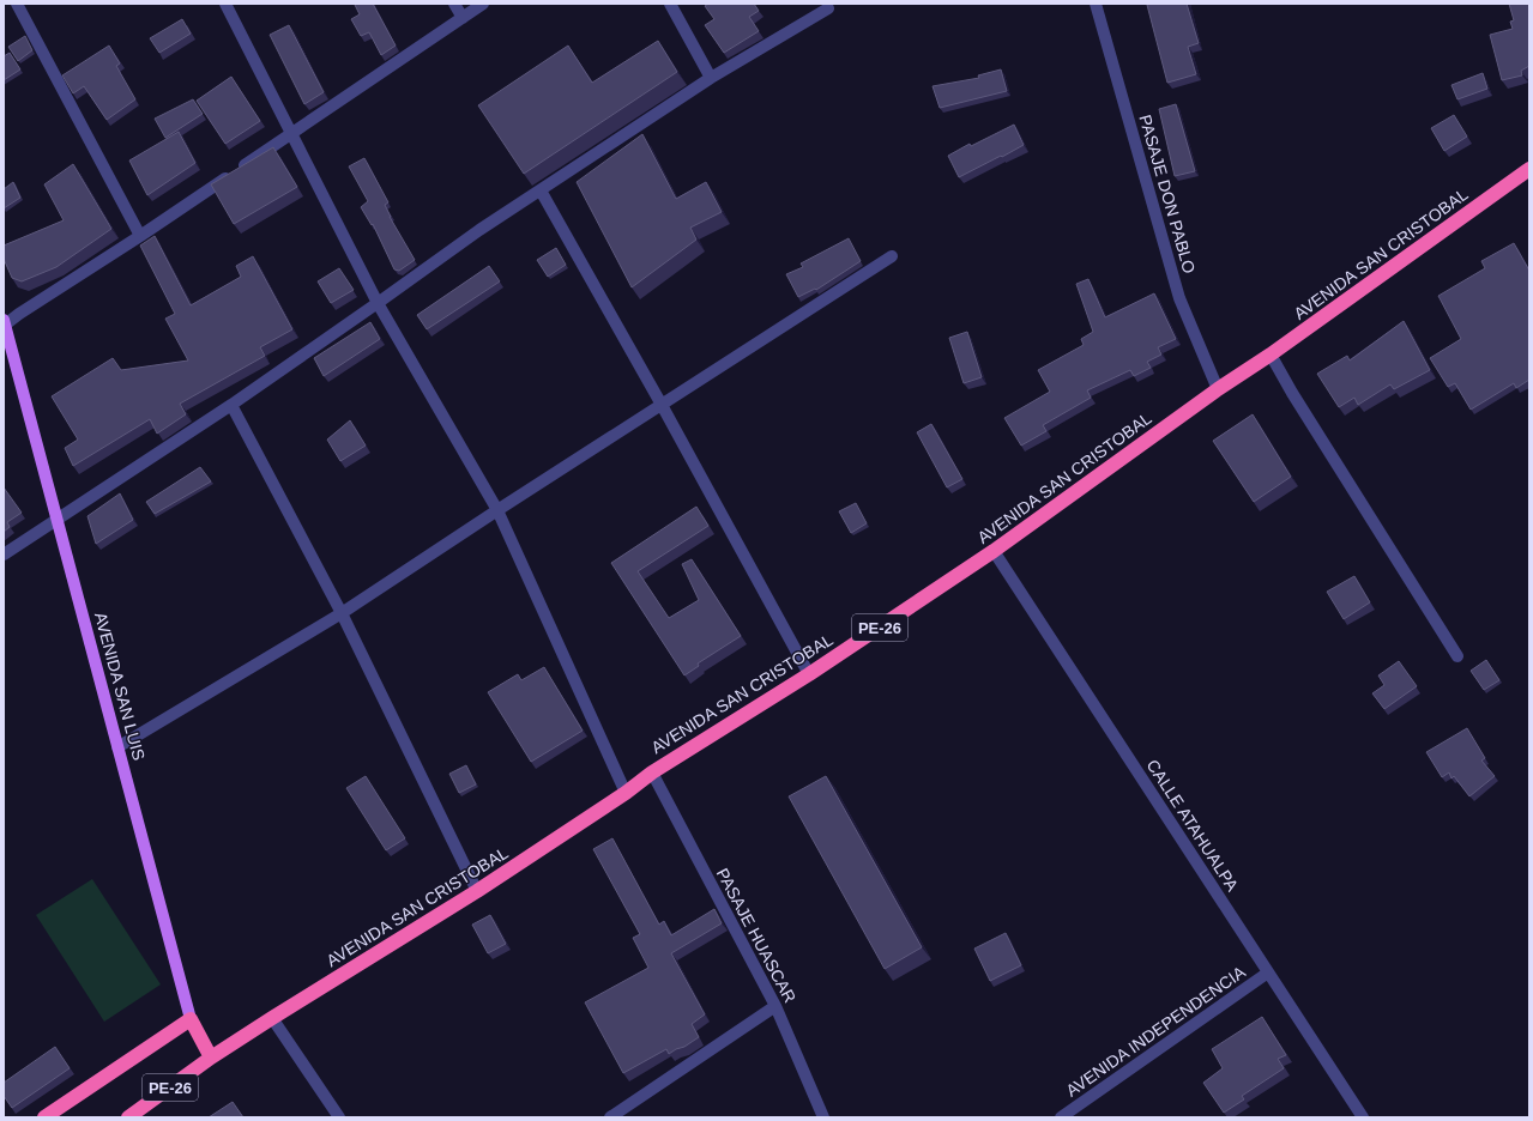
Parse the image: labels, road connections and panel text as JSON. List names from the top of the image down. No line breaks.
{"streets":{"highway":["AVENIDA SAN CRISTOBAL","PE-26","AVENIDA SAN LUIS"],"street":["PASAJE DON PABLO","CALLE ATAHUALPA","PASAJE HUASCAR","AVENIDA INDEPENDENCIA"]},"crossings":[["PASAJE DON PABLO","AVENIDA SAN CRISTOBAL"],["AVENIDA SAN CRISTOBAL","AVENIDA SAN LUIS"],["AVENIDA SAN CRISTOBAL","CALLE ATAHUALPA"],["AVENIDA SAN CRISTOBAL","PASAJE HUASCAR"],["CALLE ATAHUALPA","AVENIDA INDEPENDENCIA"]]}
